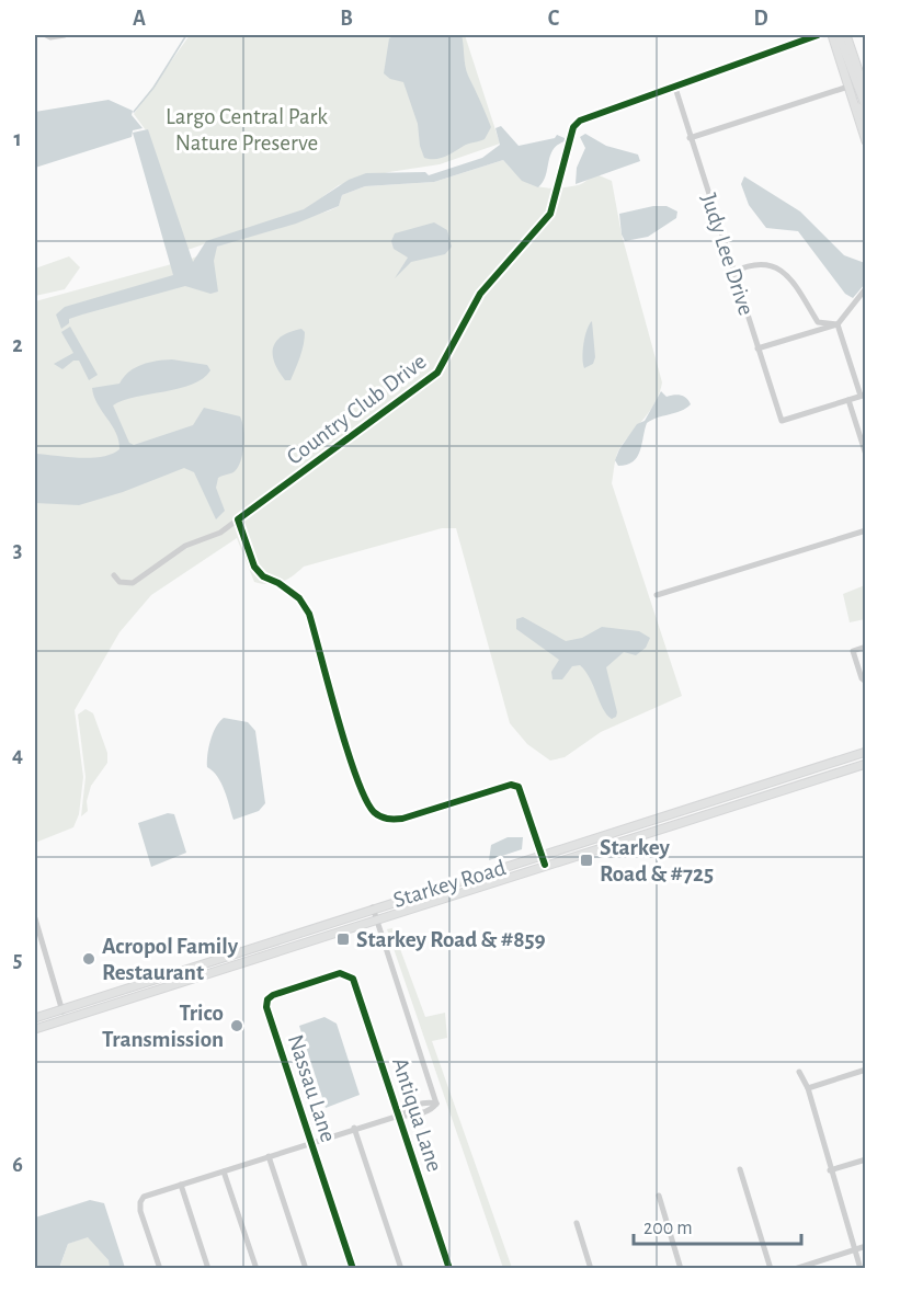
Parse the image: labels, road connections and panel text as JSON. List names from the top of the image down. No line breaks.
{"streets":{"main road":["Starkey Road"],"street":["Judy Lee Drive","Country Club Drive","Nassau Lane","Antiqua Lane"]},"crossings":[["Judy Lee Drive","Country Club Drive"],["Nassau Lane","Antiqua Lane"]],"parks":["Largo Central Park Nature Preserve"],"places":{"transit":["Starkey Road & #725","Starkey Road & #859"],"other":["Acropol Family Restaurant","Trico Transmission"]},"scale_bar":"200 m","grid":{"columns":["A","B","C","D"],"rows":["1","2","3","4","5","6"]}}
